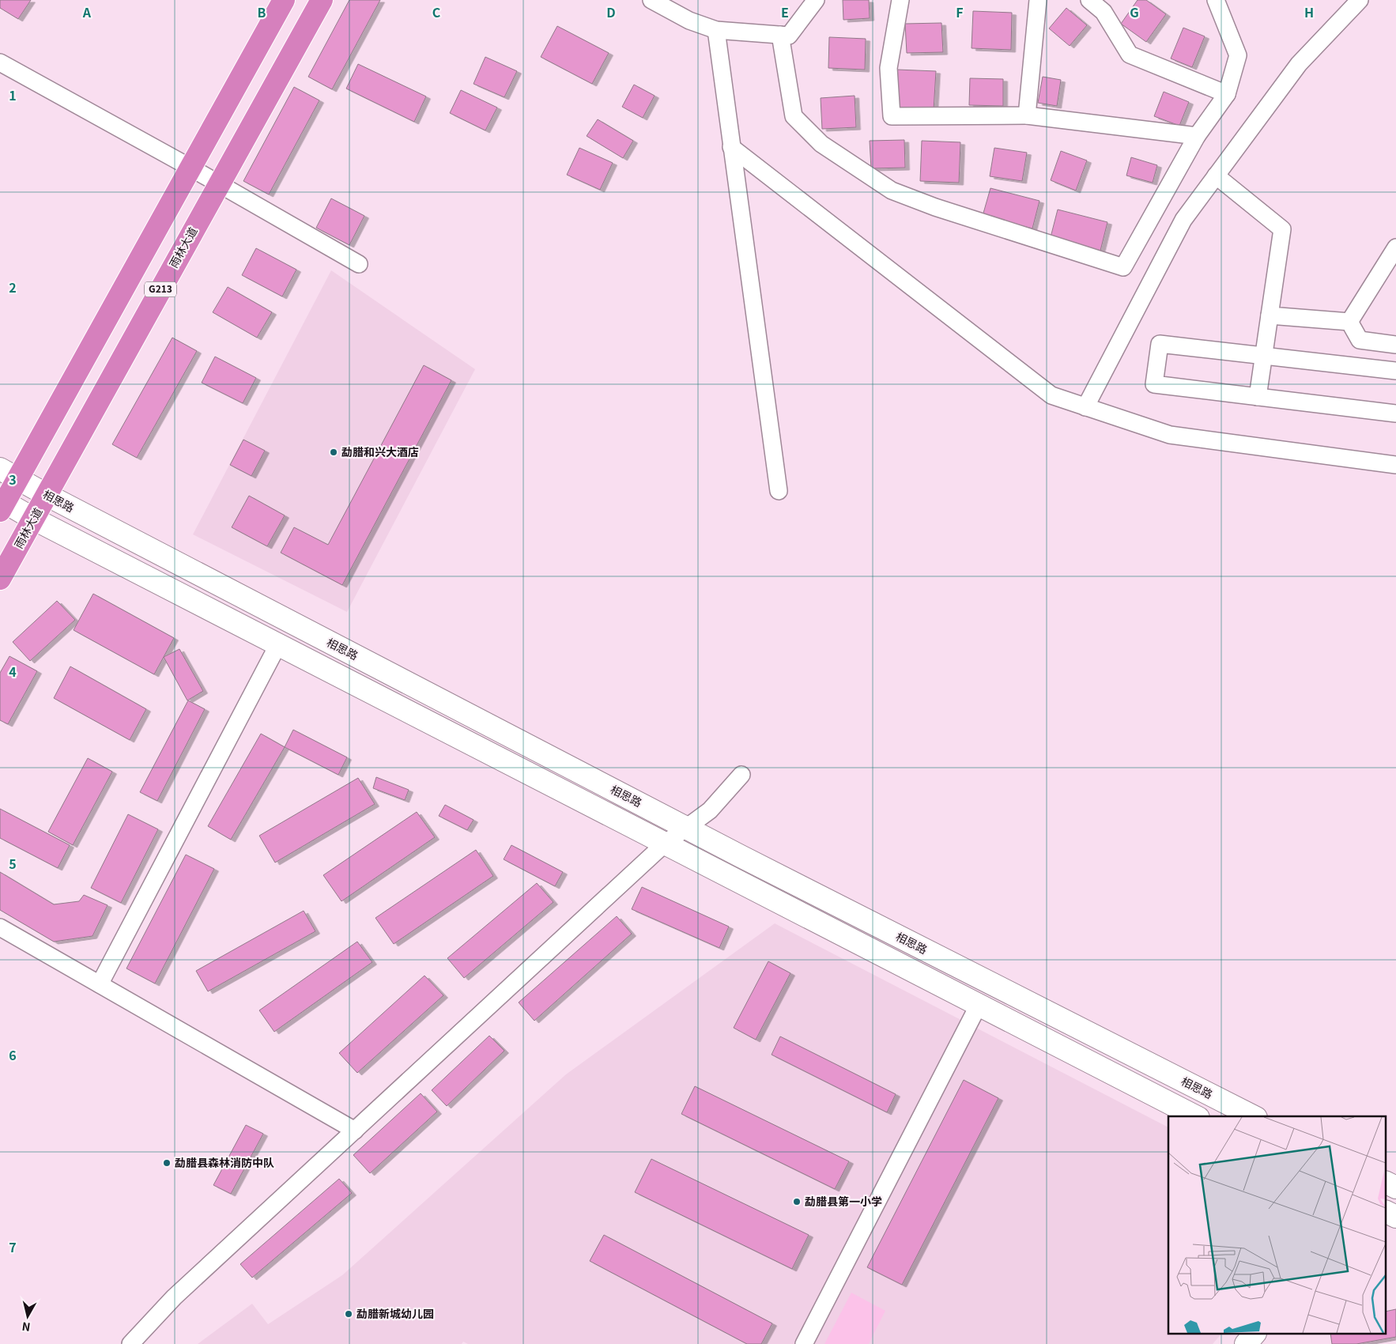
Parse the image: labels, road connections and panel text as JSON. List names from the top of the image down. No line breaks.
{"streets":{"highway":["雨林大道","G213"],"main road":["相思路"]},"crossings":[["雨林大道","相思路"],["G213","相思路"]],"places":["勐腊和兴大酒店","勐腊县森林消防中队","勐腊县第一小学","勐腊新城幼儿园"],"north":"bottom","grid":{"columns":["A","B","C","D","E","F","G","H"],"rows":["1","2","3","4","5","6","7"]}}
